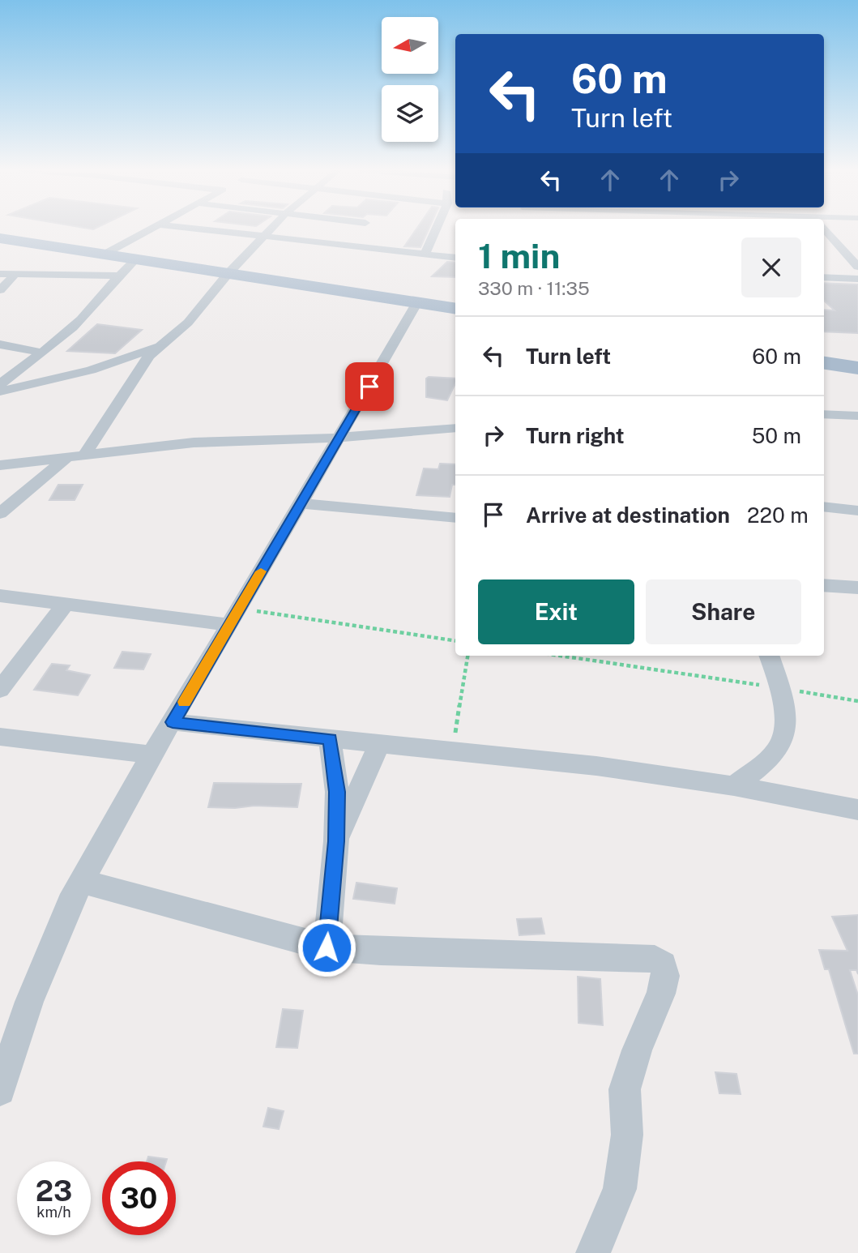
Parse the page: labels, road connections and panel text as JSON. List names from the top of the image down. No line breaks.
{"north":"left","page":{"turn":["60 m","Turn left"],"heading":["1 min","330 m · 11:35"],"list":[{"name":"Turn left","value":"60 m"},{"name":"Turn right","value":"50 m"},{"name":"Arrive at destination","value":"220 m"}],"buttons":["Exit","Share"],"speed":"23 km/h","limit":"30"}}
